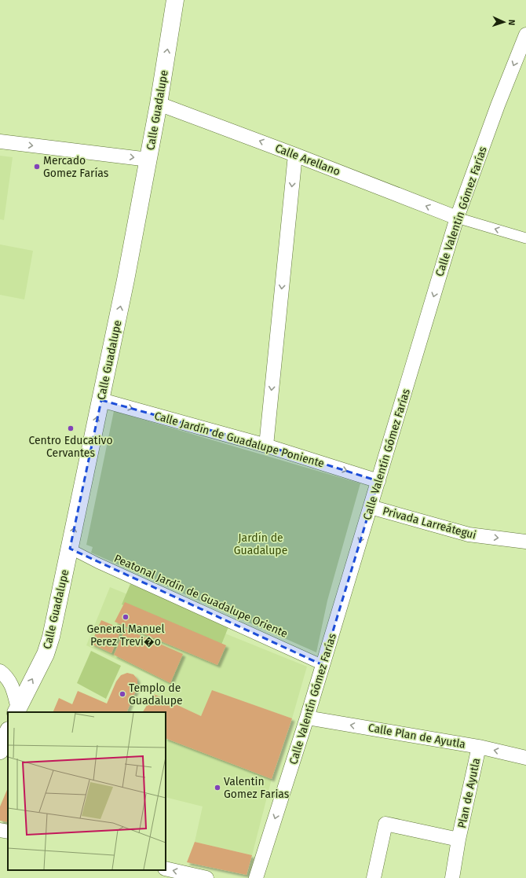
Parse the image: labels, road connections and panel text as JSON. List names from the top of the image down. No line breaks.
{"streets":{"street":["Calle Guadalupe","Calle Arellano","Calle Valentín Gómez Farías","Calle Jardín de Guadalupe Poniente","Privada Larreátegui","Peatonal Jardín de Guadalupe Oriente","Calle Plan de Ayutla","Plan de Ayutla"]},"crossings":[["Calle Guadalupe","Calle Arellano"],["Calle Guadalupe","Calle Jardín de Guadalupe Poniente"],["Calle Guadalupe","Peatonal Jardín de Guadalupe Oriente"],["Calle Arellano","Calle Valentín Gómez Farías"],["Calle Valentín Gómez Farías","Calle Jardín de Guadalupe Poniente"],["Calle Valentín Gómez Farías","Privada Larreátegui"],["Calle Valentín Gómez Farías","Peatonal Jardín de Guadalupe Oriente"],["Calle Valentín Gómez Farías","Calle Plan de Ayutla"],["Calle Plan de Ayutla","Plan de Ayutla"]],"one_way":["Calle Guadalupe","Calle Arellano","Calle Valentín Gómez Farías","Calle Jardín de Guadalupe Poniente","Privada Larreátegui","Calle Plan de Ayutla"],"parks":["Jardín de Guadalupe"],"places":["Mercado Gomez Farías","Centro Educativo Cervantes","General Manuel Perez Trevi�o","Templo de Guadalupe","Valentin Gomez Farias"],"north":"right"}
